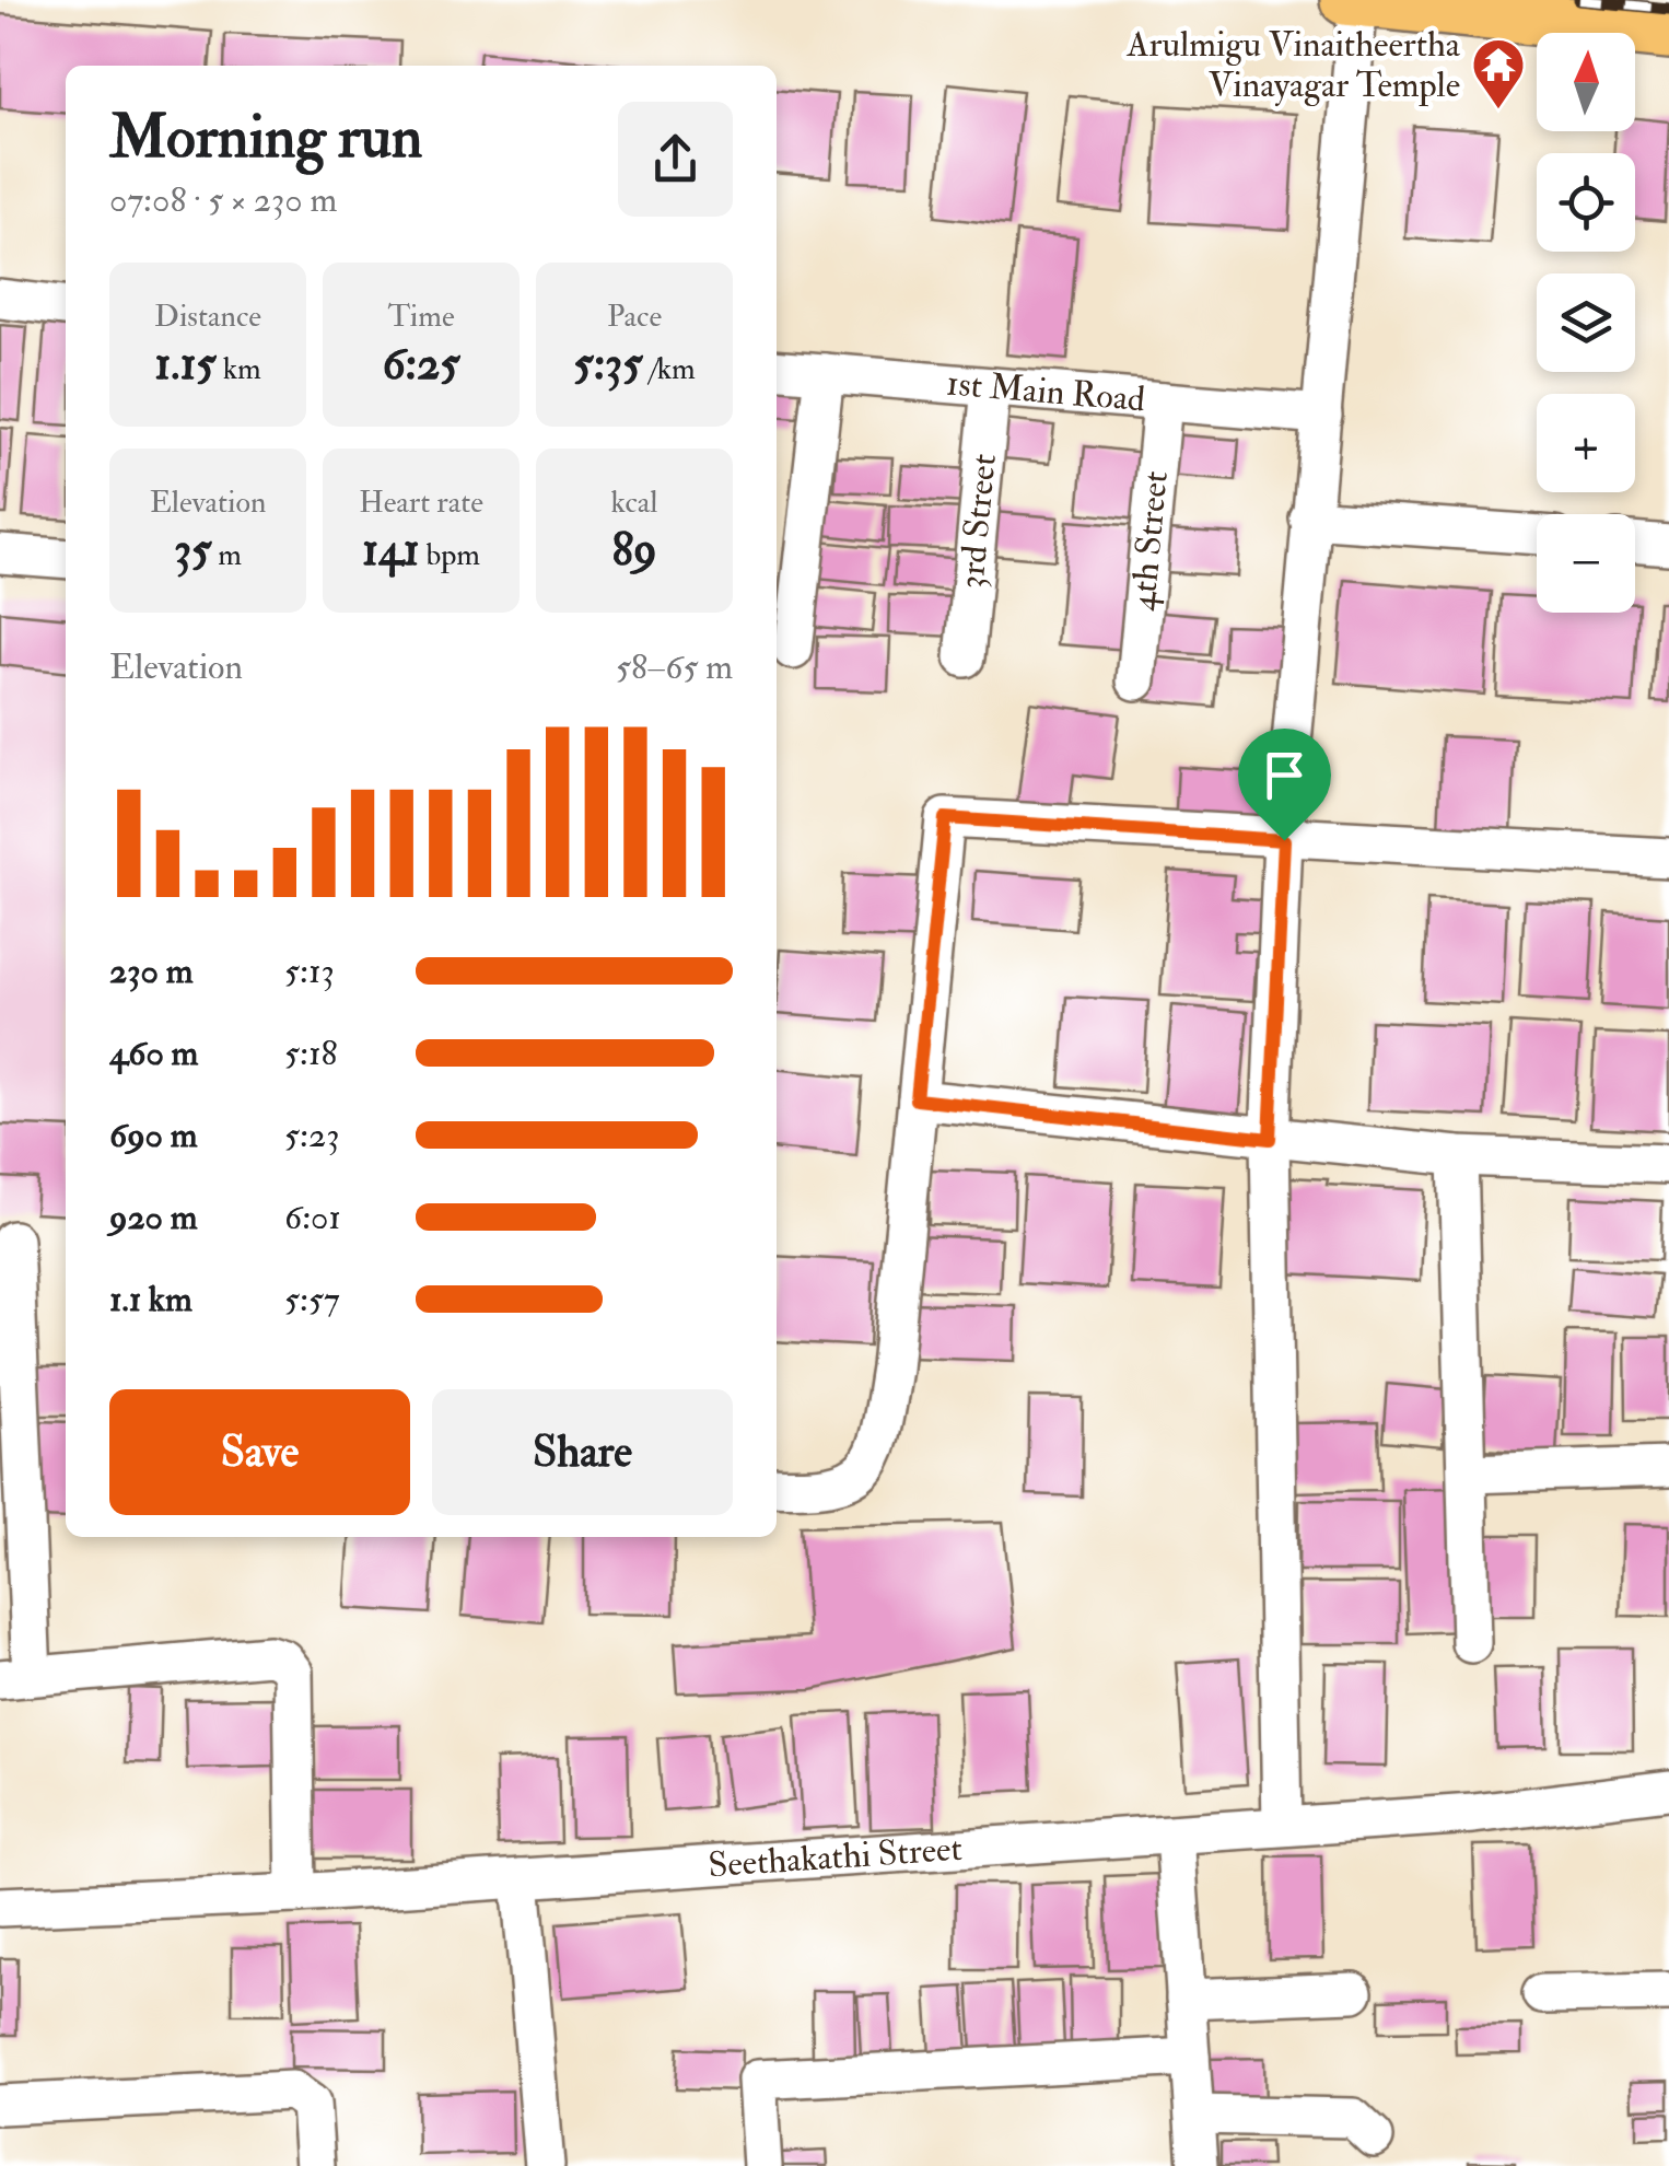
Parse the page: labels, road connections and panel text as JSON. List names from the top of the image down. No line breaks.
{"streets":{"street":["1st Main Road","3rd Street","4th Street","Seethakathi Street"]},"crossings":[["1st Main Road","3rd Street"],["1st Main Road","4th Street"]],"places":{"temple":["Arulmigu Vinaitheertha Vinayagar Temple"]},"north":"top","page":{"map_buttons":["+","−"],"heading":["Morning run","07:08 · 5 × 230 m"],"stats":[["Distance","1.15 km"],["Time","6:25"],["Pace","5:35 /km"],["Elevation","35 m"],["Heart rate","141 bpm"],["kcal","89"]],"chart":["Elevation","58–65 m"],"list":[{"name":"230 m","note":"5:13"},{"name":"460 m","note":"5:18"},{"name":"690 m","note":"5:23"},{"name":"920 m","note":"6:01"},{"name":"1.1 km","note":"5:57"}],"buttons":["Save","Share"]}}
